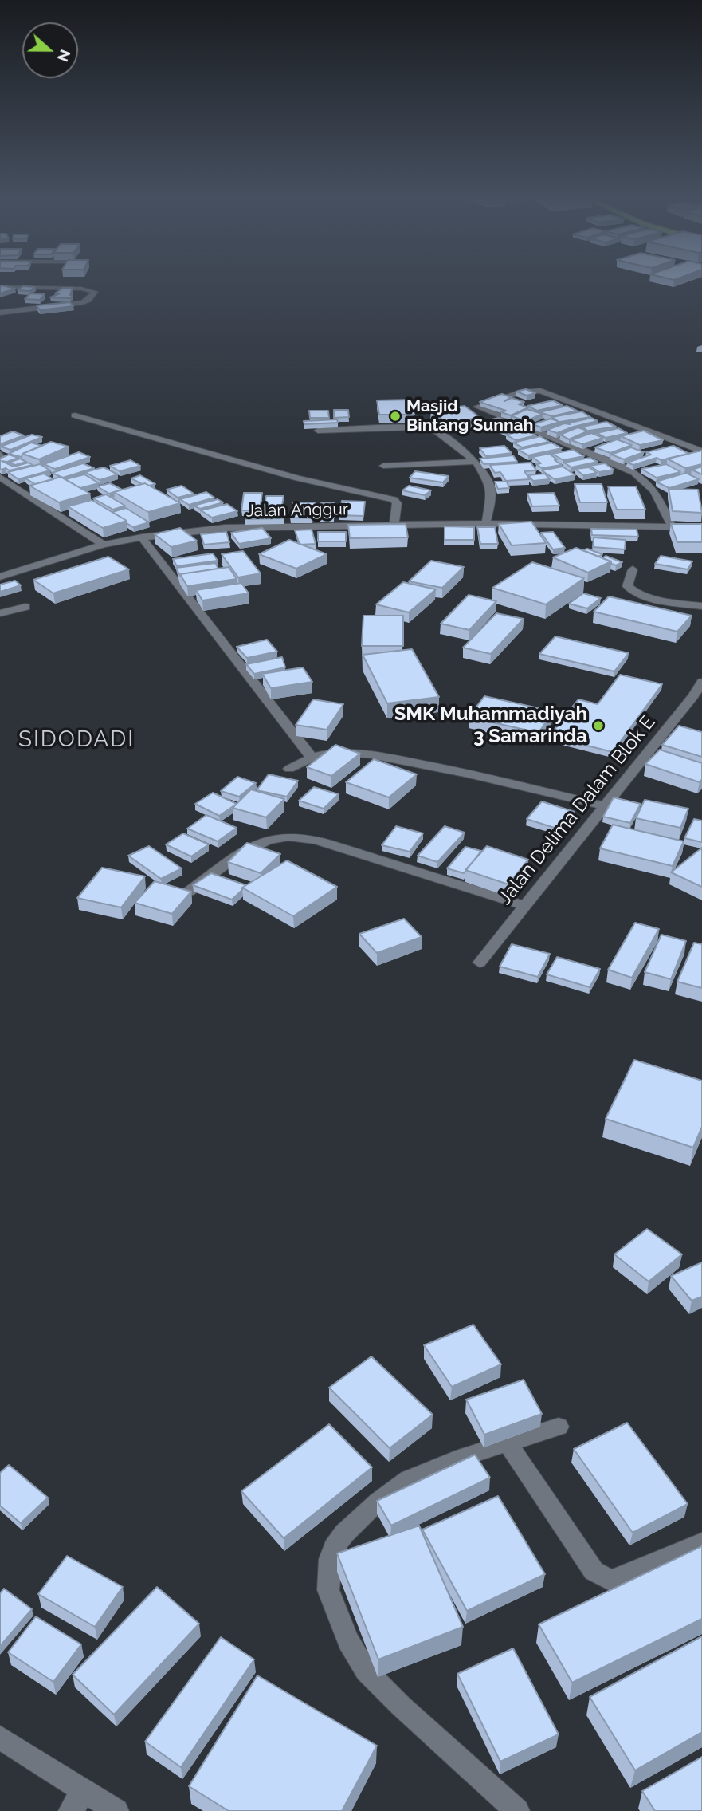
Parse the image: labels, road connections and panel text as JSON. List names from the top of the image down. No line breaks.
{"streets":{"street":["Jalan Anggur","Jalan Delima Dalam Blok E"]},"districts":["SIDODADI"],"places":["Masjid Bintang Sunnah","SMK Muhammadiyah 3 Samarinda"],"north":"right"}
